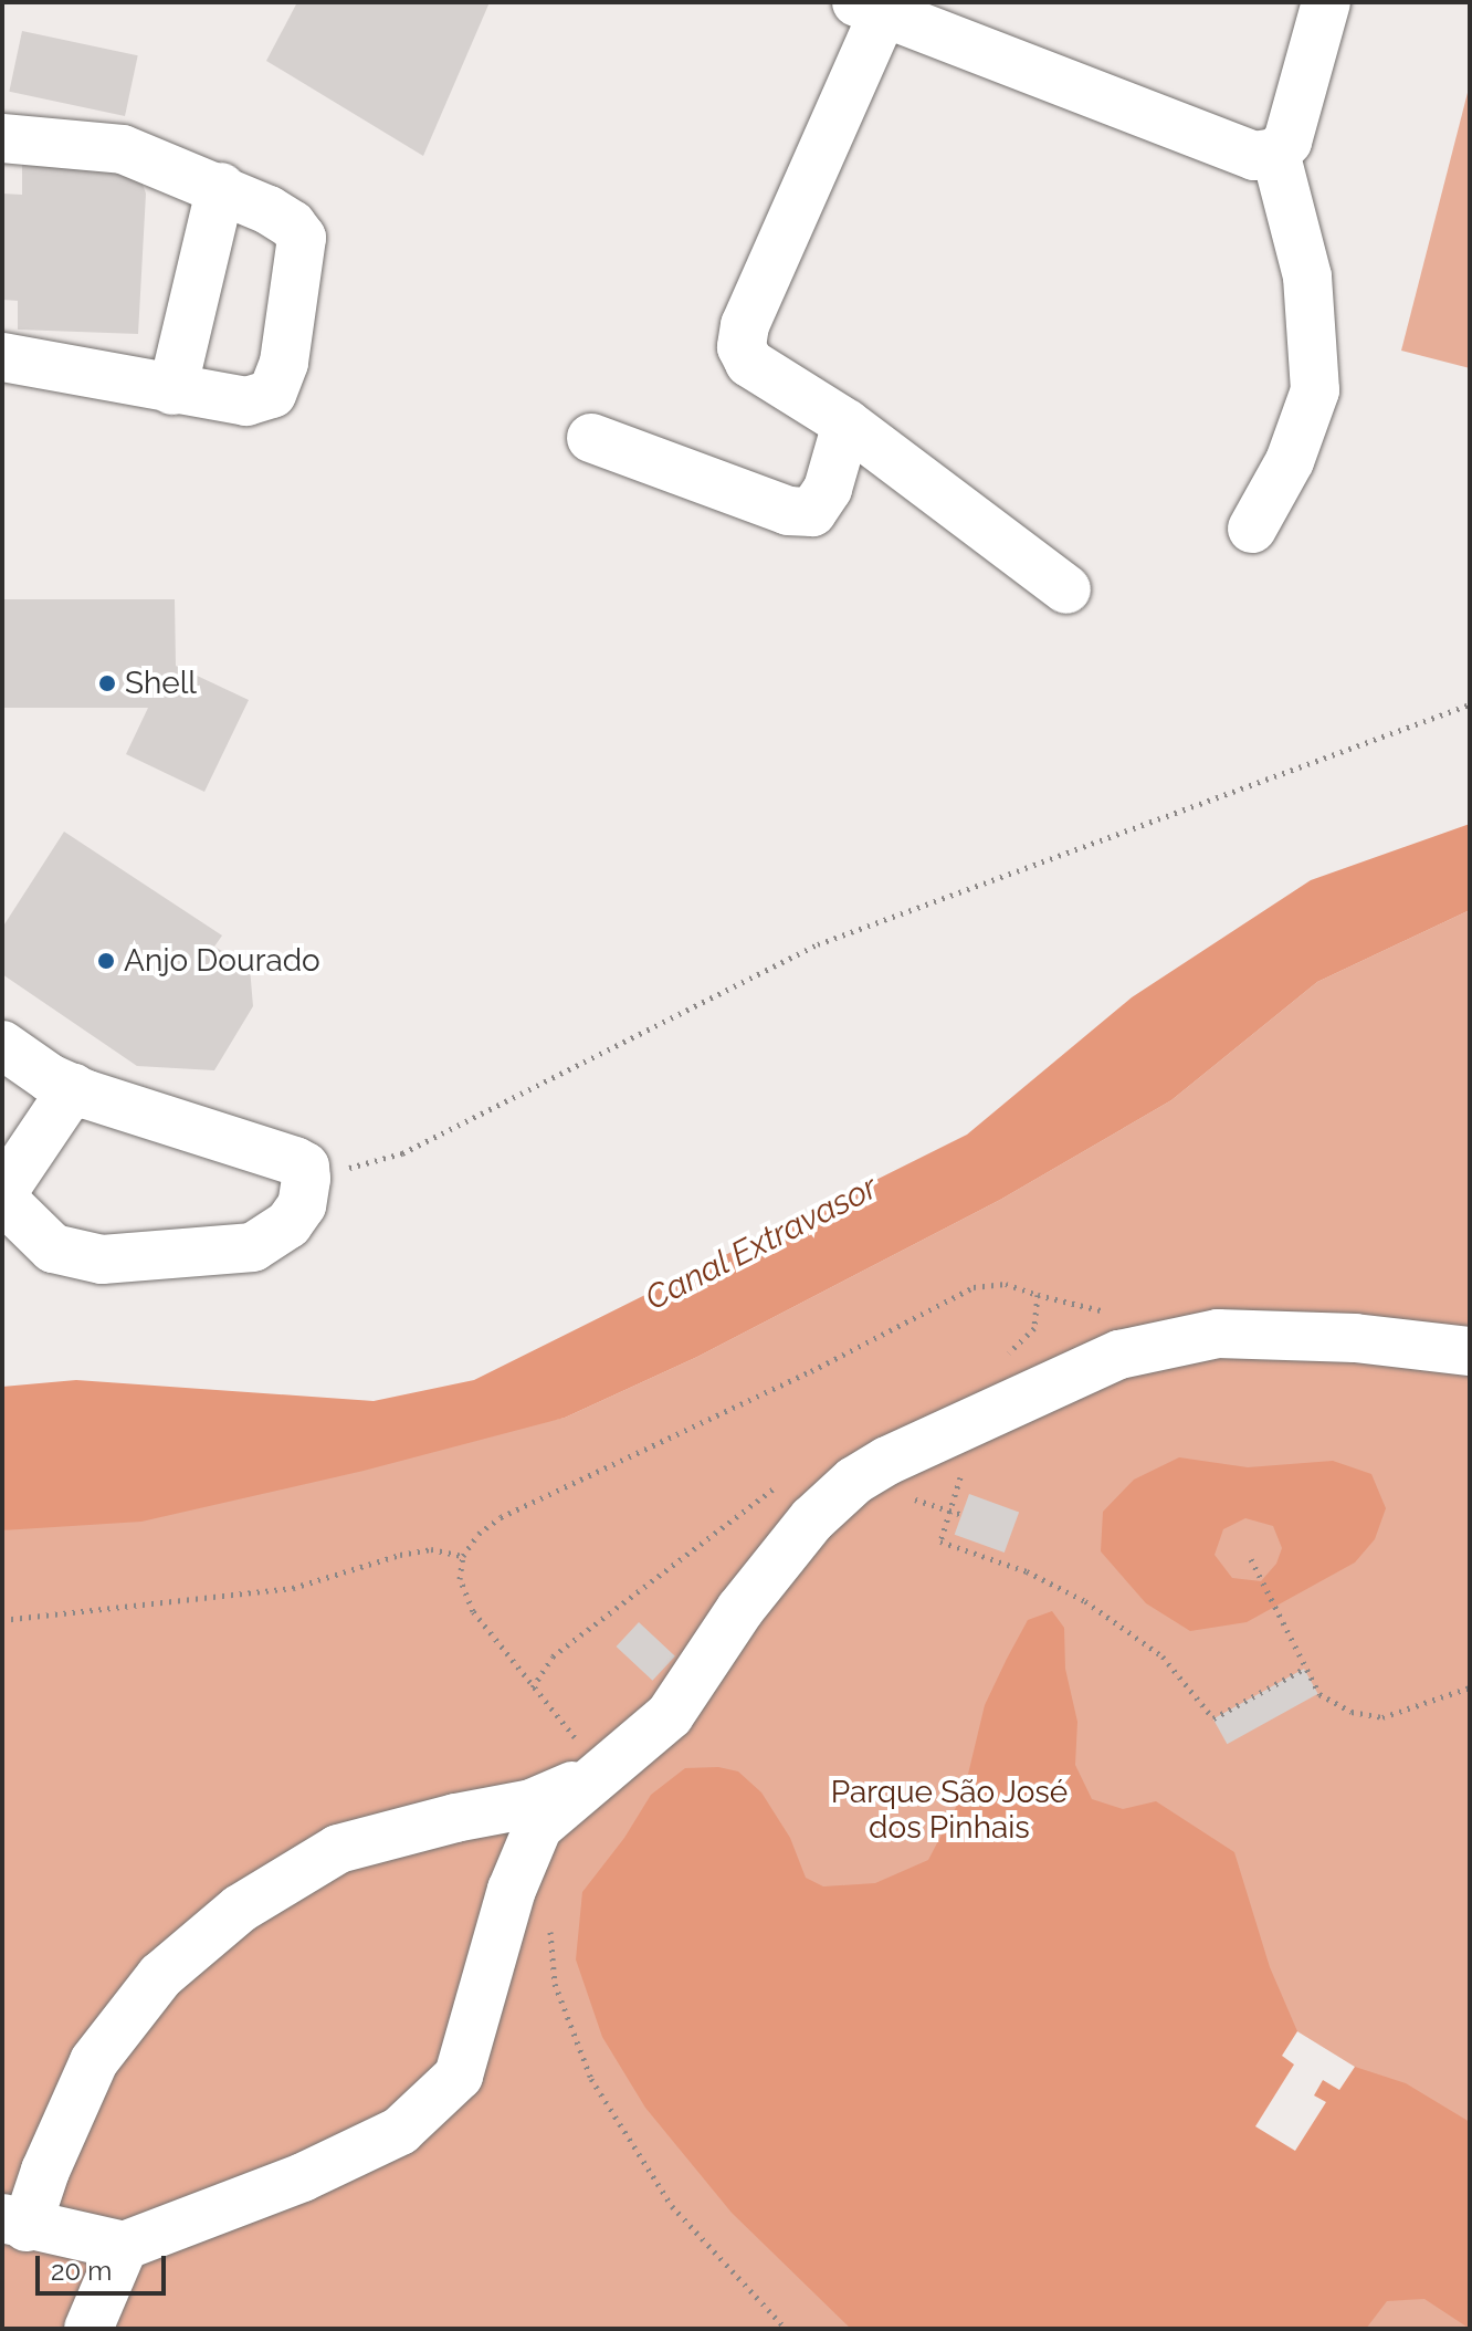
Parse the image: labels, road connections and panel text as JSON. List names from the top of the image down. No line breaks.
{"water":["Canal Extravasor"],"parks":["Parque São José dos Pinhais"],"places":["Shell","Anjo Dourado"],"scale_bar":"20 m"}
